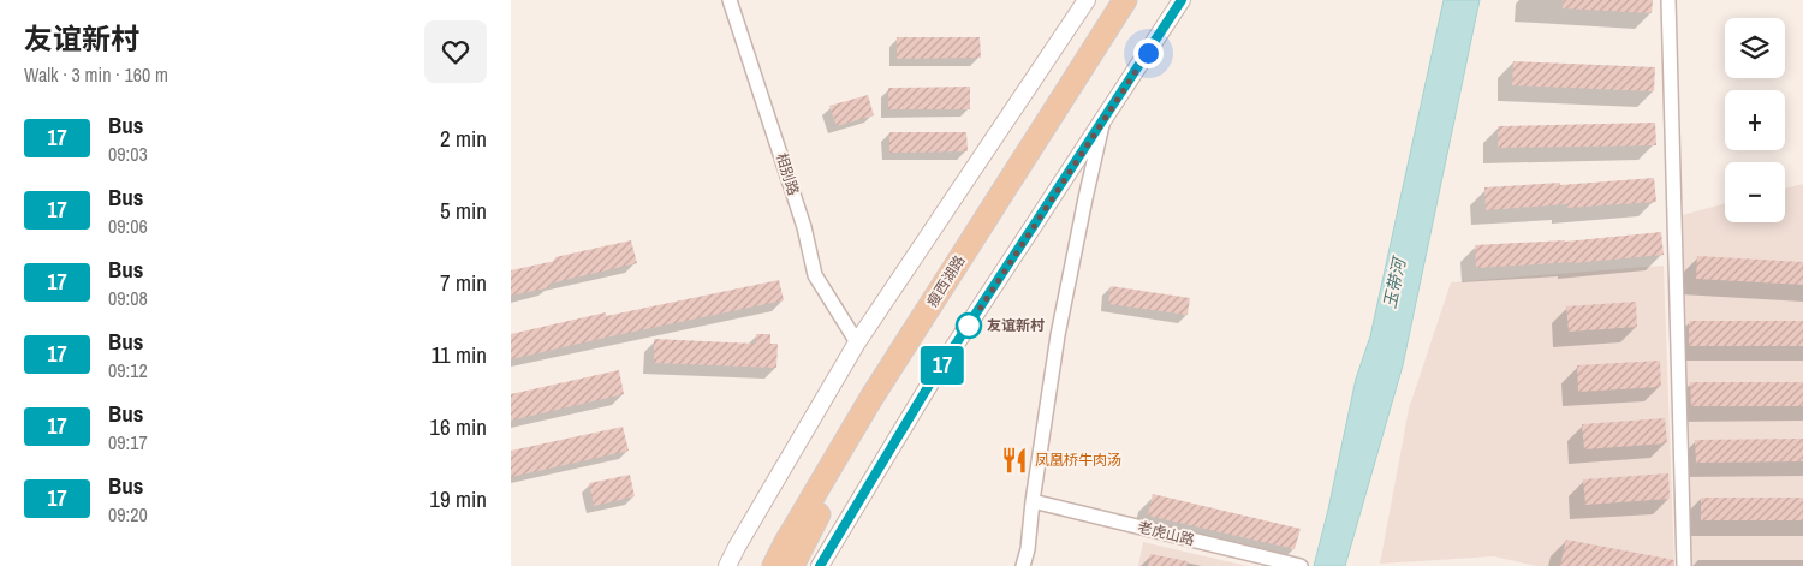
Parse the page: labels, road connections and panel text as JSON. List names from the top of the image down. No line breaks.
{"streets":{"main road":["瘦西湖路"],"street":["相别路","老虎山路"]},"water":["玉带河"],"places":{"other":["友谊新村"],"restaurant":["凤凰桥牛肉汤"]},"lines":["bus line 17"],"page":{"heading":["友谊新村","Walk · 3 min · 160 m"],"on_map":"17","map_buttons":["+","−"],"list":[{"mark":"17","name":"Bus","note":"09:03","value":"2 min"},{"mark":"17","name":"Bus","note":"09:06","value":"5 min"},{"mark":"17","name":"Bus","note":"09:08","value":"7 min"},{"mark":"17","name":"Bus","note":"09:12","value":"11 min"},{"mark":"17","name":"Bus","note":"09:17","value":"16 min"},{"mark":"17","name":"Bus","note":"09:20","value":"19 min"}]}}
